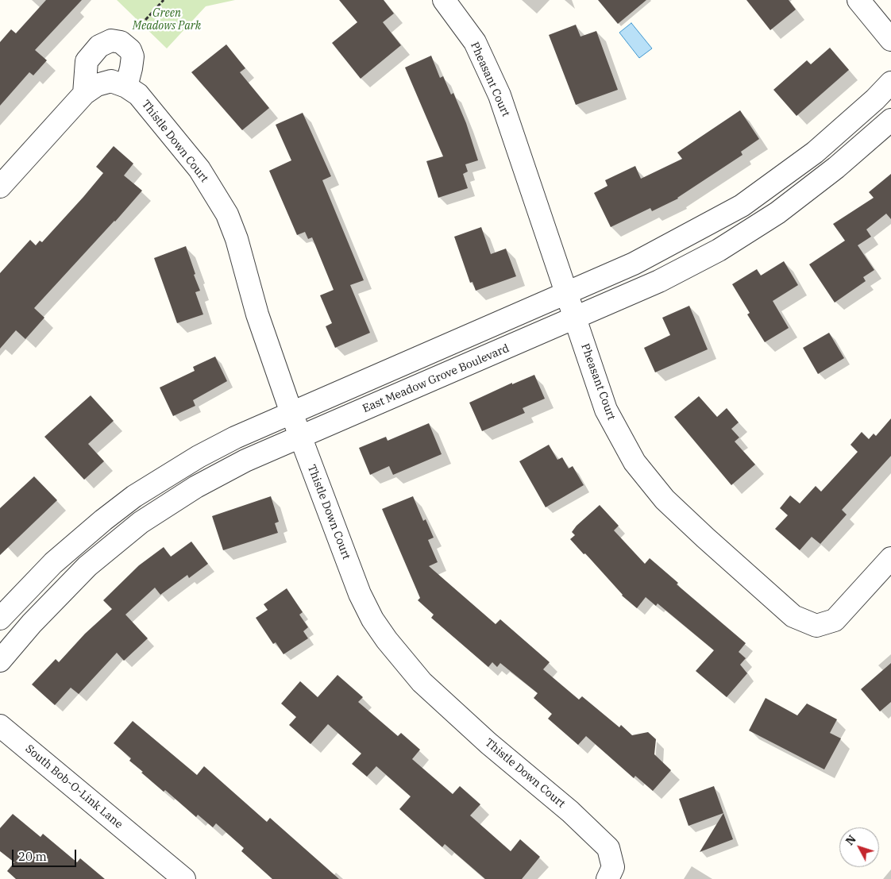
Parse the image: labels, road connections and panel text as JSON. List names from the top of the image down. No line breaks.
{"streets":{"street":["Pheasant Court","Thistle Down Court","East Meadow Grove Boulevard","South Bob-O-Link Lane"]},"crossings":[["Pheasant Court","East Meadow Grove Boulevard"],["Thistle Down Court","East Meadow Grove Boulevard"]],"parks":["Green Meadows Park"],"scale_bar":"20 m","north":"top left"}
